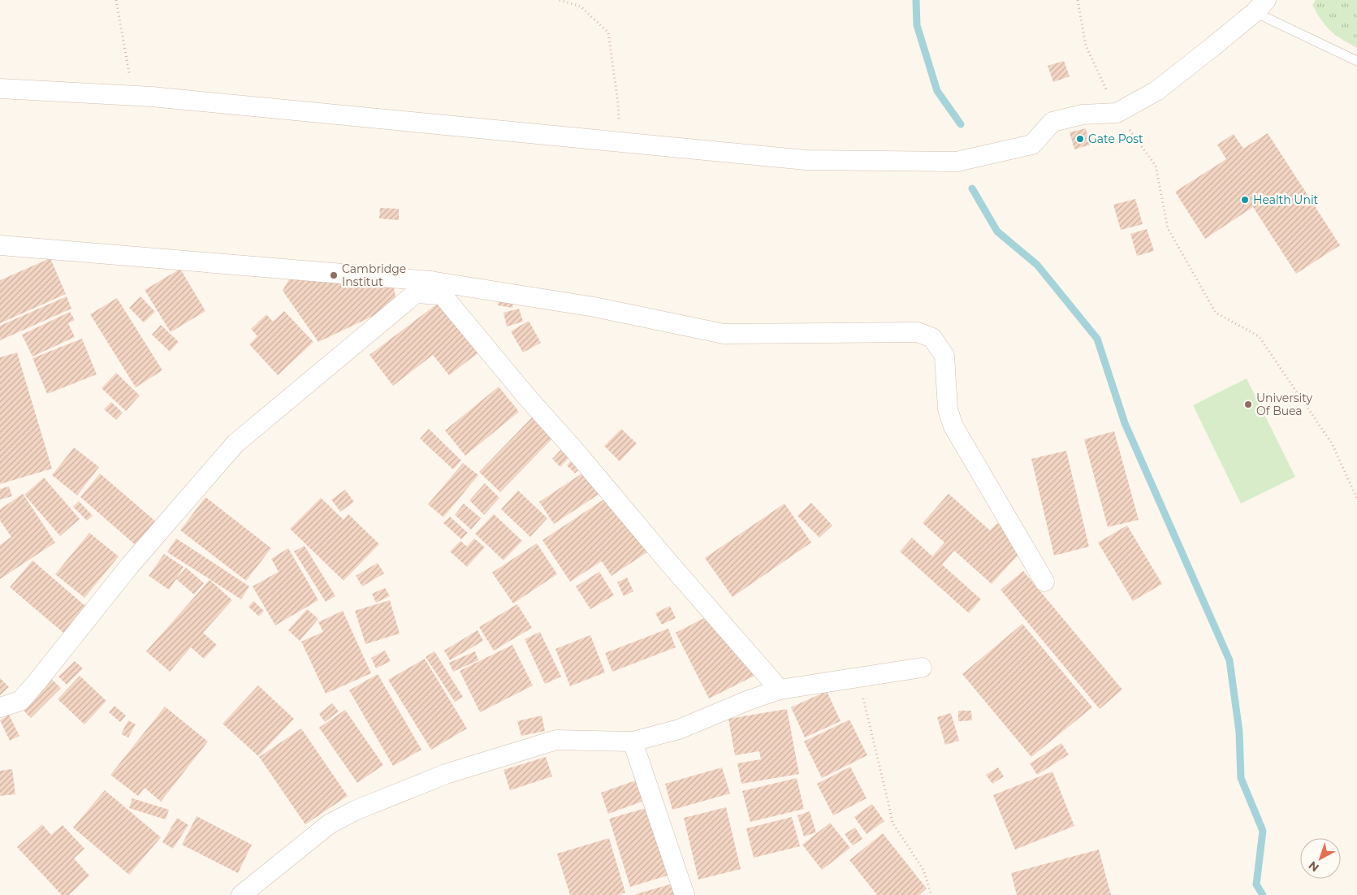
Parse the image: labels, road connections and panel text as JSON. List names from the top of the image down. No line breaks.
{"places":["Gate Post","Health Unit","Cambridge Institut","University Of Buea"],"north":"bottom left"}
